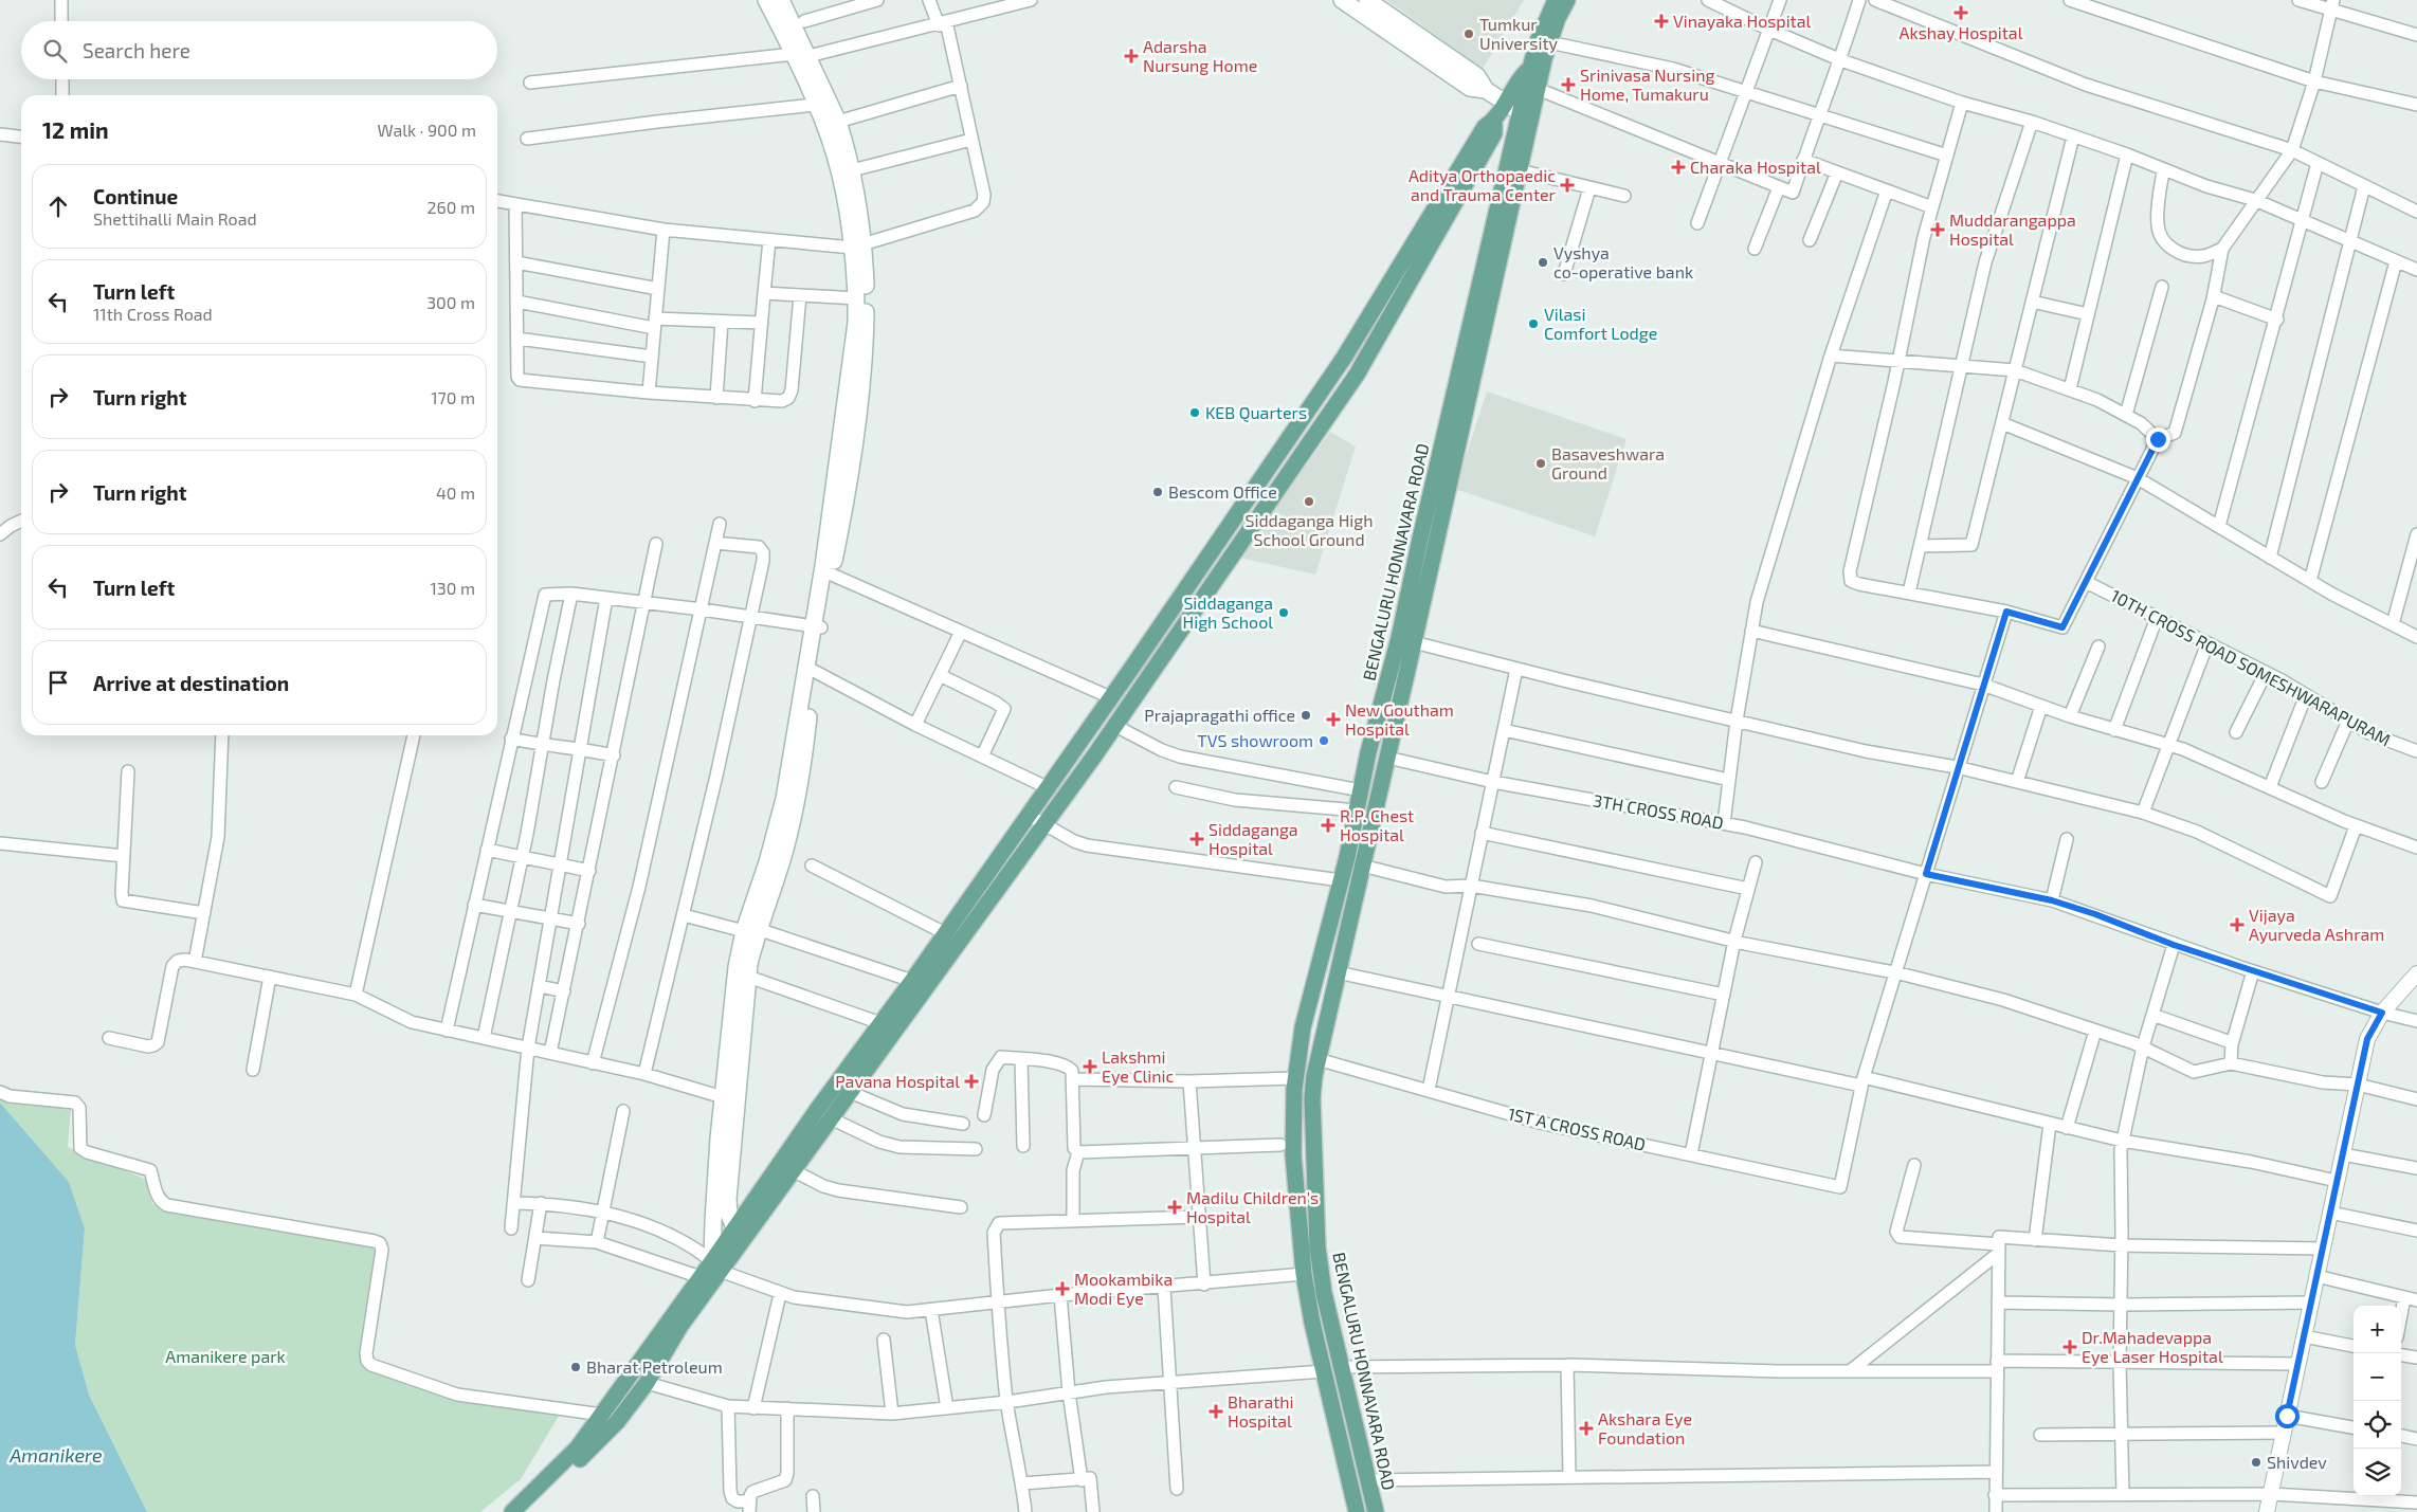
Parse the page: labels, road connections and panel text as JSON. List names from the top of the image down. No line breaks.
{"streets":{"main road":["BENGALURU HONNAVARA ROAD"],"street":["10TH CROSS ROAD SOMESHWARAPURAM","3TH CROSS ROAD","1ST A CROSS ROAD"]},"crossings":[["BENGALURU HONNAVARA ROAD","3TH CROSS ROAD"],["BENGALURU HONNAVARA ROAD","1ST A CROSS ROAD"]],"water":["Amanikere"],"parks":["Amanikere park"],"places":{"health":["Akshay Hospital","Vinayaka Hospital","Adarsha Nursung Home","Srinivasa Nursing Home, Tumakuru","Charaka Hospital","Aditya Orthopaedic and Trauma Center","Muddarangappa Hospital","New Goutham Hospital","R.P. Chest Hospital","Siddaganga Hospital","Vijaya Ayurveda Ashram","Lakshmi Eye Clinic","Pavana Hospital","Madilu Children's Hospital","Mookambika Modi Eye","Dr.Mahadevappa Eye Laser Hospital","Bharathi Hospital","Akshara Eye Foundation"],"other":["Tumkur University","Vyshya co-operative bank","Vilasi Comfort Lodge","KEB Quarters","Basaveshwara Ground","Bescom Office","Siddaganga High School Ground","Siddaganga High School","Prajapragathi office","TVS showroom","Bharat Petroleum","Shivdev"]},"page":{"search":"Search here","heading":["12 min","Walk · 900 m"],"list":[["Continue","Shettihalli Main Road","260 m"],["Turn left","11th Cross Road","300 m"],["Turn right","170 m"],["Turn right","40 m"],["Turn left","130 m"],"Arrive at destination"],"map_buttons":["+","−"]}}
